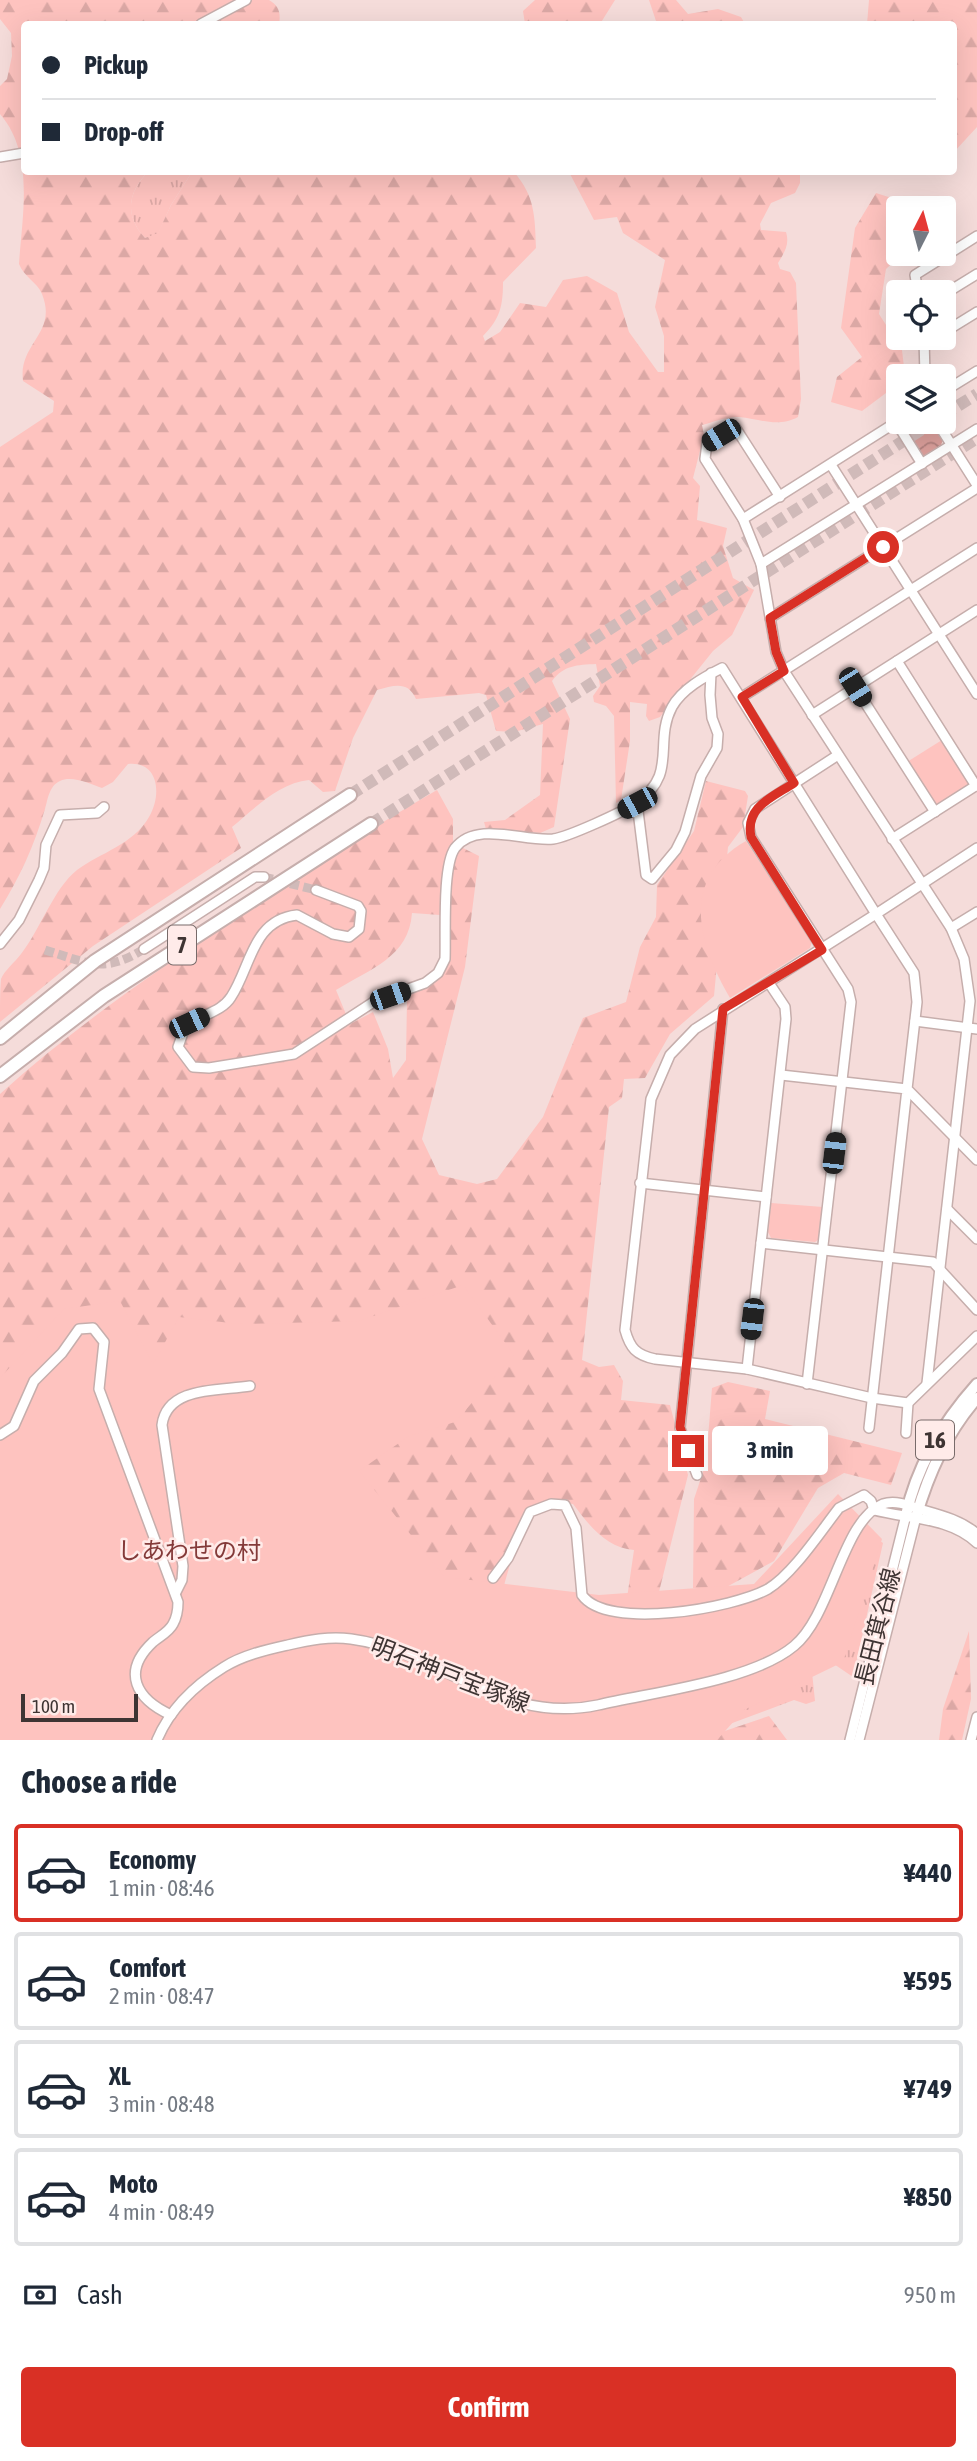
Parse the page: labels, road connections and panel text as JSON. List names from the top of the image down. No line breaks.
{"streets":{"highway":["7"],"main road":["16"],"street":["長田箕谷線","明石神戸宝塚線"]},"crossings":[["16","長田箕谷線"]],"parks":["しあわせの村"],"scale_bar":"100 m","north":"top","page":{"banner":["Pickup","Drop-off"],"bubble":"3 min","scale":"100 m","heading":"Choose a ride","list":[{"name":"Economy","note":"1 min · 08:46","value":"¥440"},{"name":"Comfort","note":"2 min · 08:47","value":"¥595"},{"name":"XL","note":"3 min · 08:48","value":"¥749"},{"name":"Moto","note":"4 min · 08:49","value":"¥850"}],"pay":["Cash","950 m"],"buttons":"Confirm"}}
